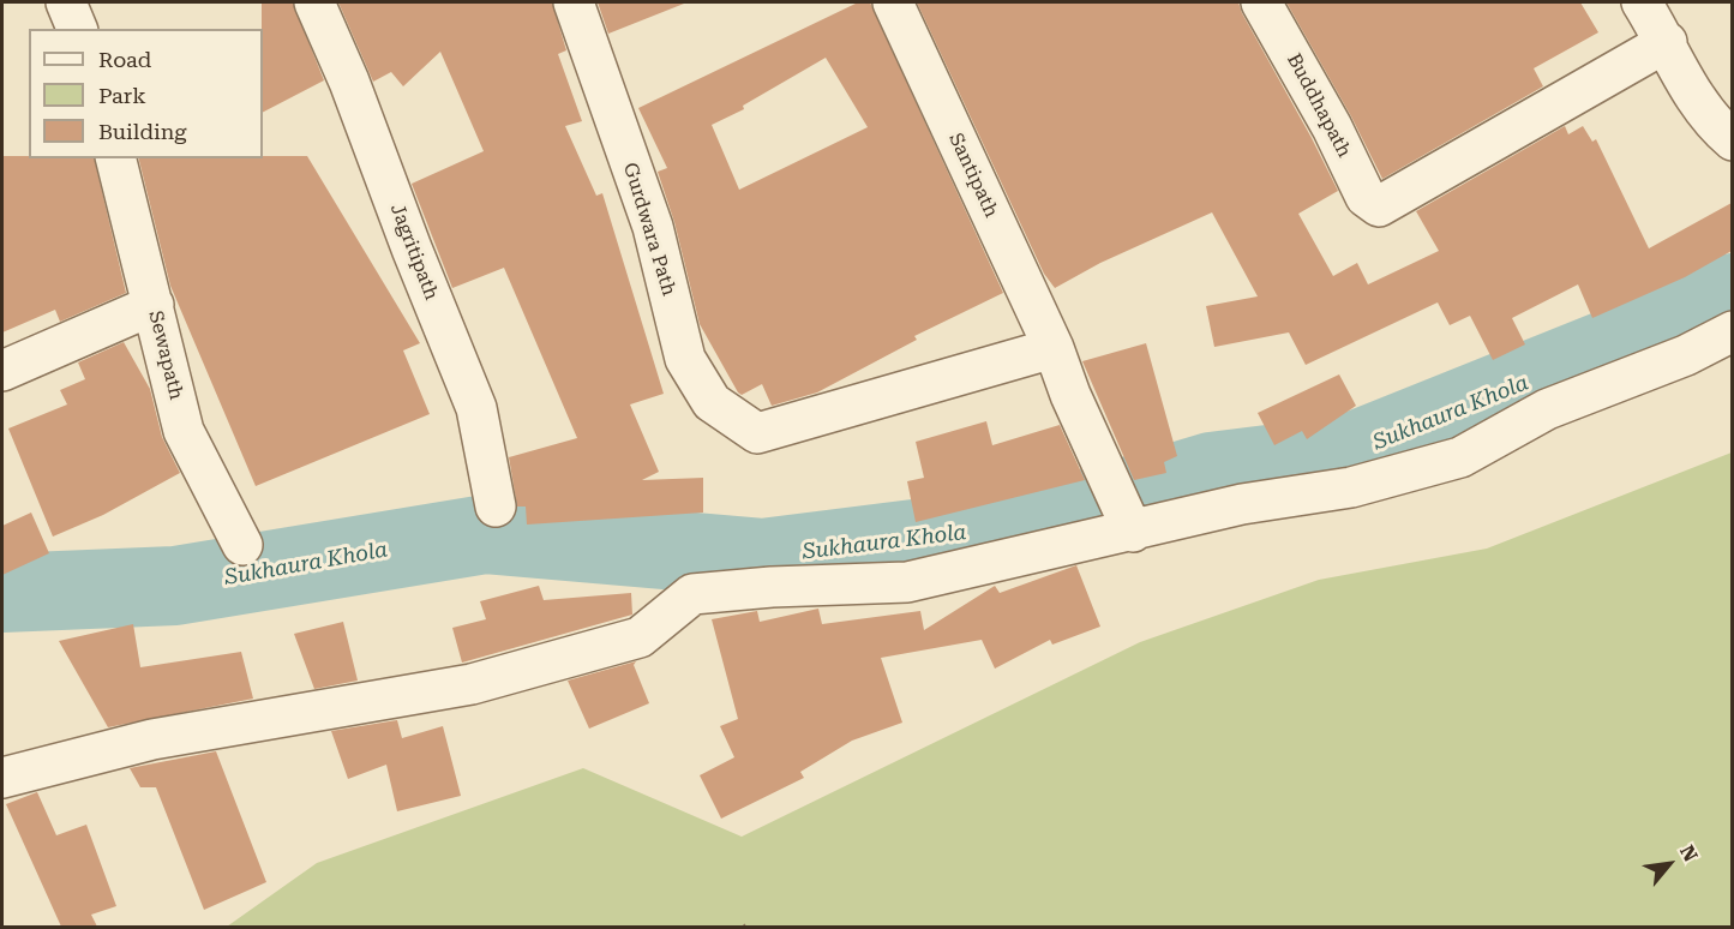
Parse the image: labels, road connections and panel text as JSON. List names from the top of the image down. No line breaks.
{"streets":{"street":["Buddhapath","Santipath","Gurdwara Path","Jagritipath","Sewapath"]},"crossings":[["Santipath","Gurdwara Path"]],"water":["Sukhaura Khola"],"legend":["Road","Park","Building"],"north":"top right"}
